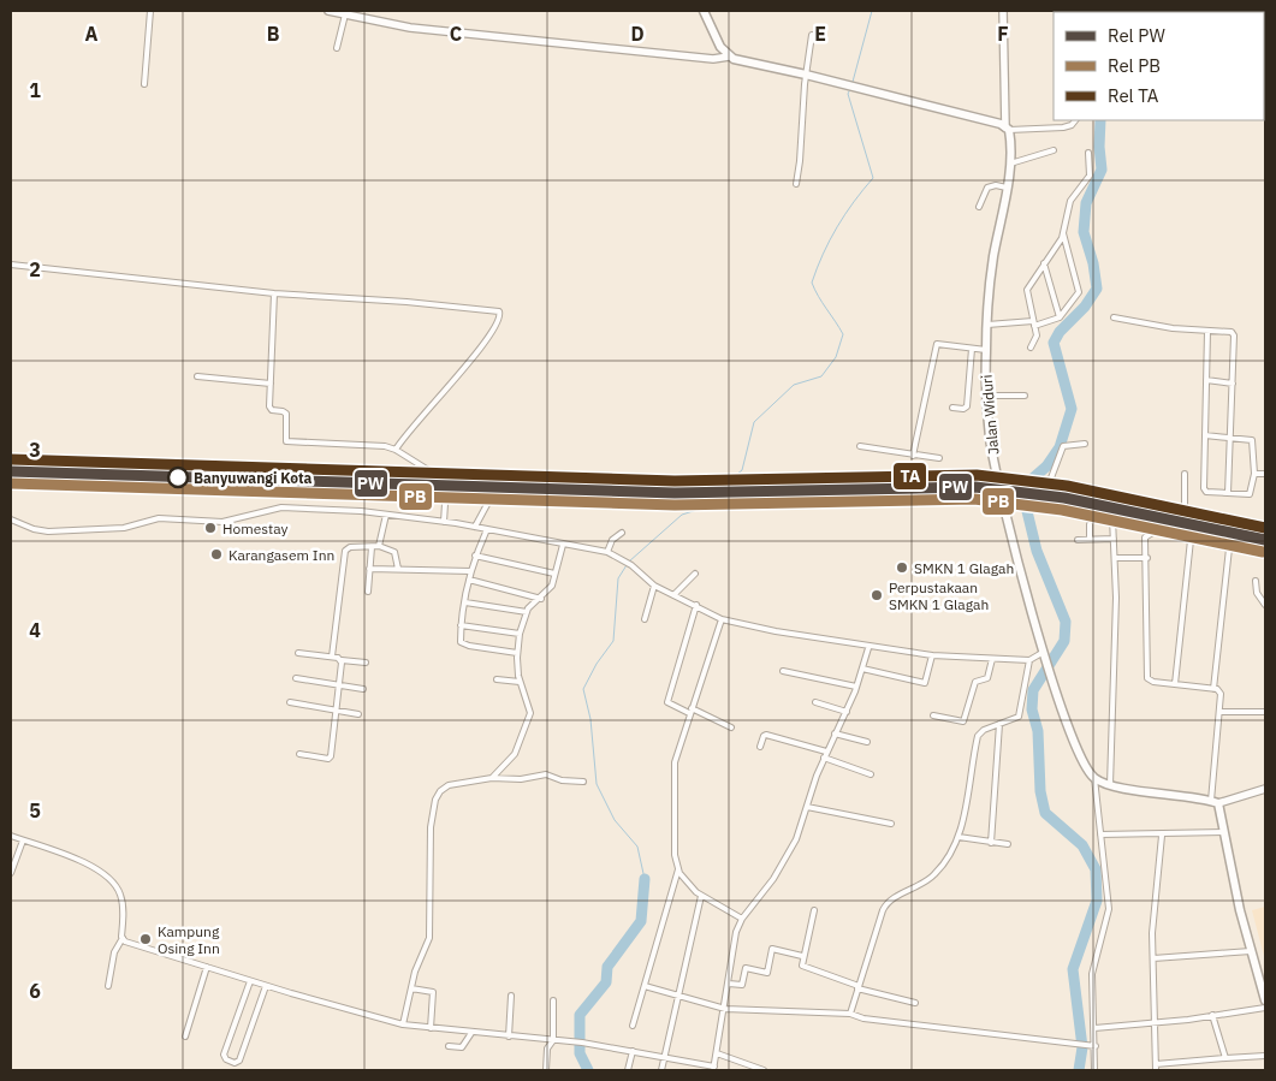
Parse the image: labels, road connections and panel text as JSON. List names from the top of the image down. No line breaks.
{"streets":{"main road":["Jalan Widuri"]},"places":["Banyuwangi Kota","Homestay","Karangasem Inn","SMKN 1 Glagah","Perpustakaan SMKN 1 Glagah","Kampung Osing Inn"],"lines":["rail line TA","rail line PW","rail line PB"],"legend":["Rel PW","Rel PB","Rel TA"],"grid":{"columns":["A","B","C","D","E","F"],"rows":["1","2","3","4","5","6"]}}
